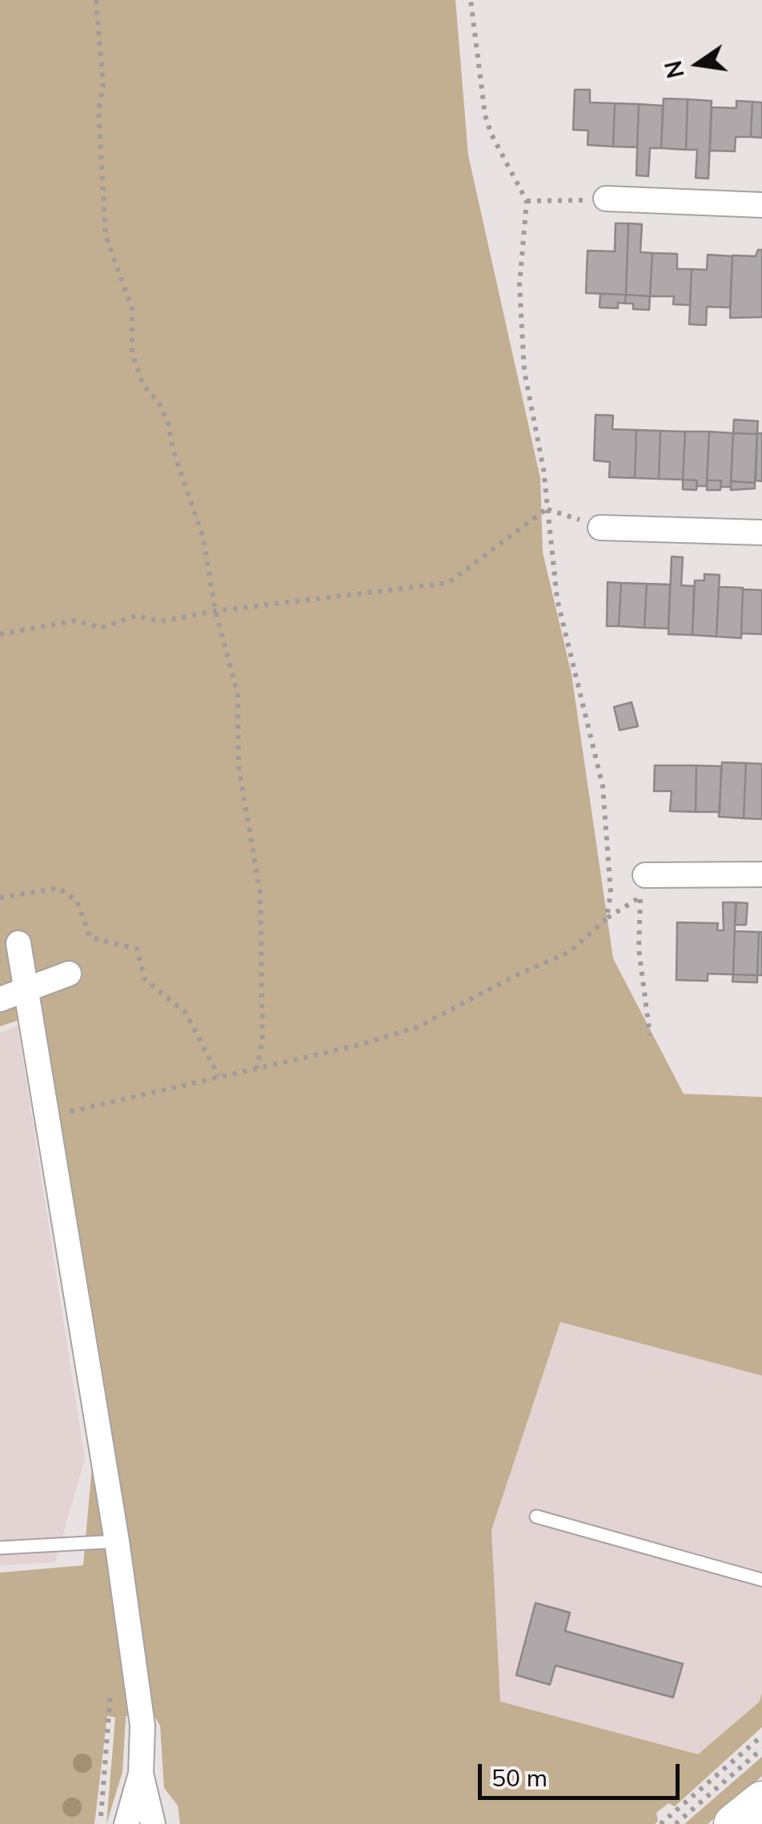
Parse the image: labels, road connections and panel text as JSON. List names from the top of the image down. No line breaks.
{"scale_bar":"50 m","north":"left"}
